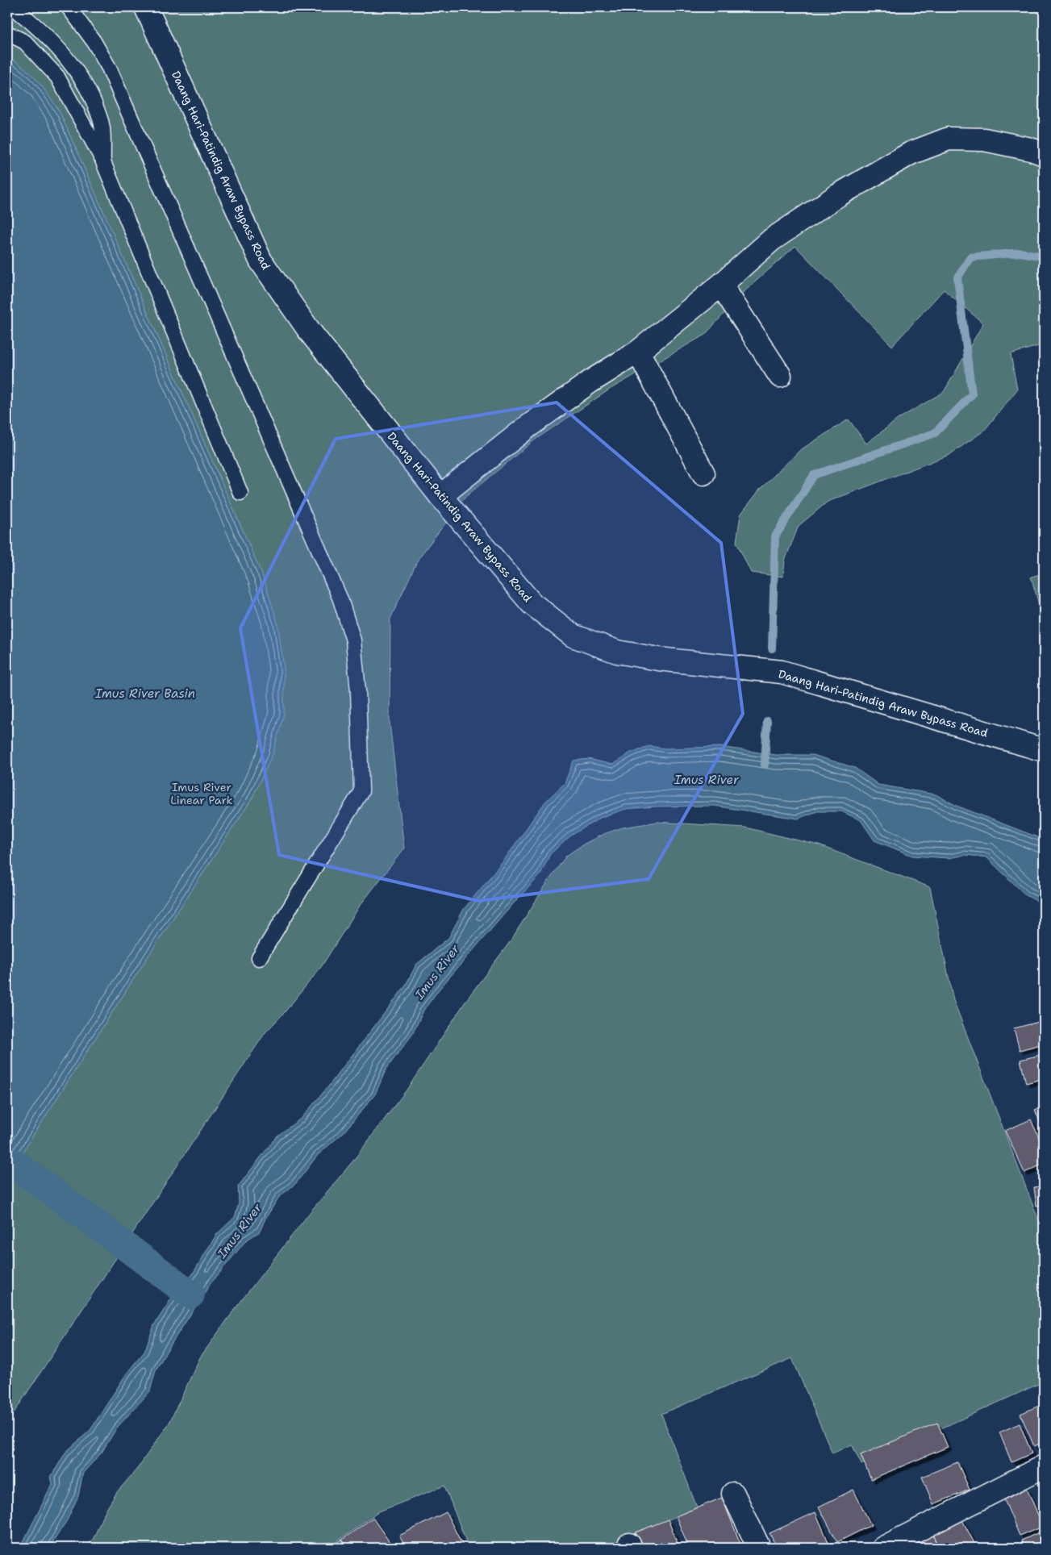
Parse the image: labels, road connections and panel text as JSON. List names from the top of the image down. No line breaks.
{"streets":{"main road":["Daang Hari-Patindig Araw Bypass Road"]},"water":["Imus River Basin","Imus River"],"parks":["Imus River Linear Park"]}
